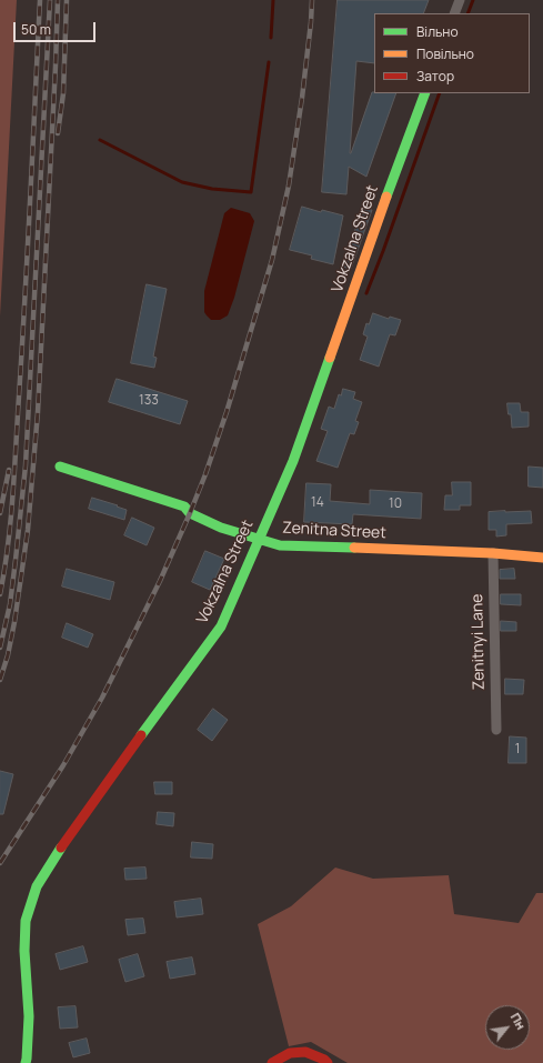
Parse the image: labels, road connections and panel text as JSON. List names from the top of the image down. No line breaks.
{"streets":{"street":["Vokzalna Street","Zenitna Street","Zenitnyi Lane"]},"crossings":[["Vokzalna Street","Zenitna Street"],["Zenitna Street","Zenitnyi Lane"]],"house_numbers":["133","14","10","1"],"legend":["Вільно","Повільно","Затор"],"scale_bar":"50 m","north":"top right"}
